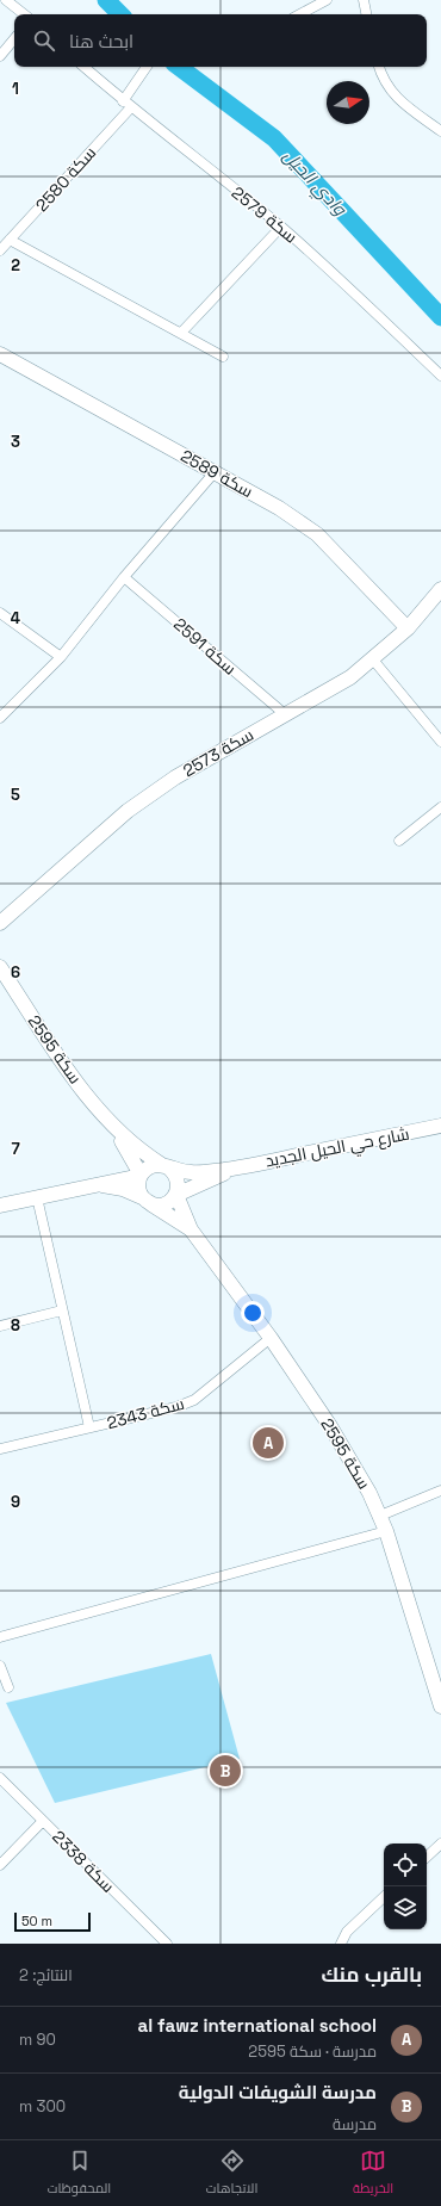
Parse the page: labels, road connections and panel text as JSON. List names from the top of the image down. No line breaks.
{"streets":{"street":["سكة 2580","سكة 2579","سكة 2589","سكة 2591","سكة 2573","سكة 2595","شارع حي الحيل الجديد","سكة 2343","سكة 2338"]},"crossings":[["سكة 2580","سكة 2579"],["سكة 2589","سكة 2573"],["سكة 2591","سكة 2573"],["سكة 2595","شارع حي الحيل الجديد"],["سكة 2595","سكة 2343"]],"water":["وادي الحيل"],"scale_bar":"50 m","north":"right","page":{"search":"ابحث هنا","pins":["A","B"],"scale":"50 m","heading":["بالقرب منك","النتائج: 2"],"list":[{"mark":"A","name":"al fawz international school","note":"مدرسة · سكة 2595","value":"90 m"},{"mark":"B","name":"مدرسة الشويفات الدولية","note":"مدرسة","value":"300 m"}],"nav":["الخريطة","الاتجاهات","المحفوظات"]},"grid":{"rows":["1","2","3","4","5","6","7","8","9"]}}
